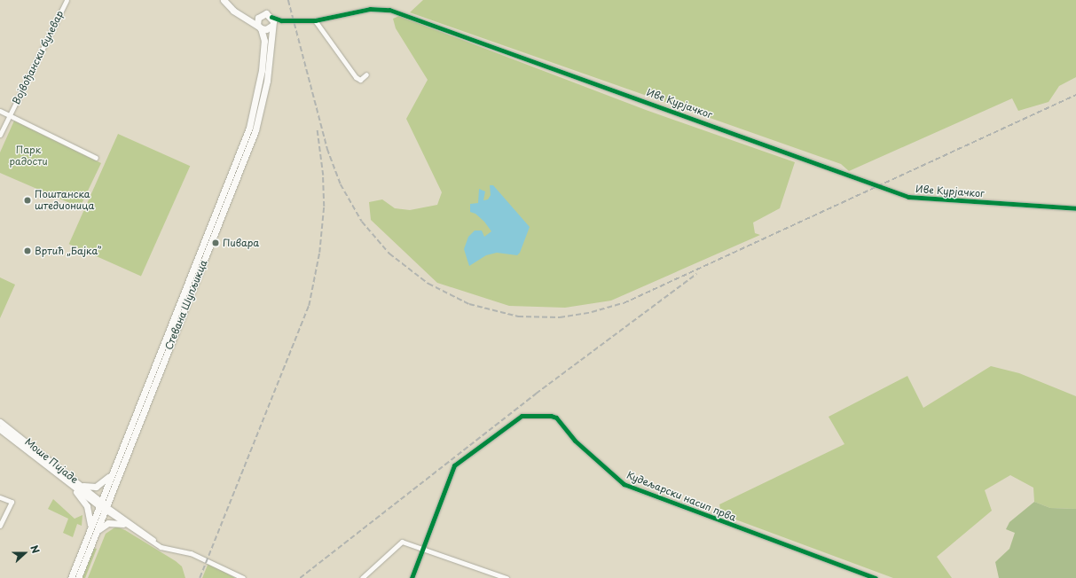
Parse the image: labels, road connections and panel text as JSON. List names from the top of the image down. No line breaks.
{"streets":{"main road":["Стевана Шупљикца","Моше Пијаде"],"street":["Војвођански булевар","Иве Курјачког","Кудељарски насип прва"]},"crossings":[["Стевана Шупљикца","Моше Пијаде"]],"parks":["Парк радости"],"places":["Поштанска штедионица","Пивара","Вртић „Бајка”"],"north":"right"}
